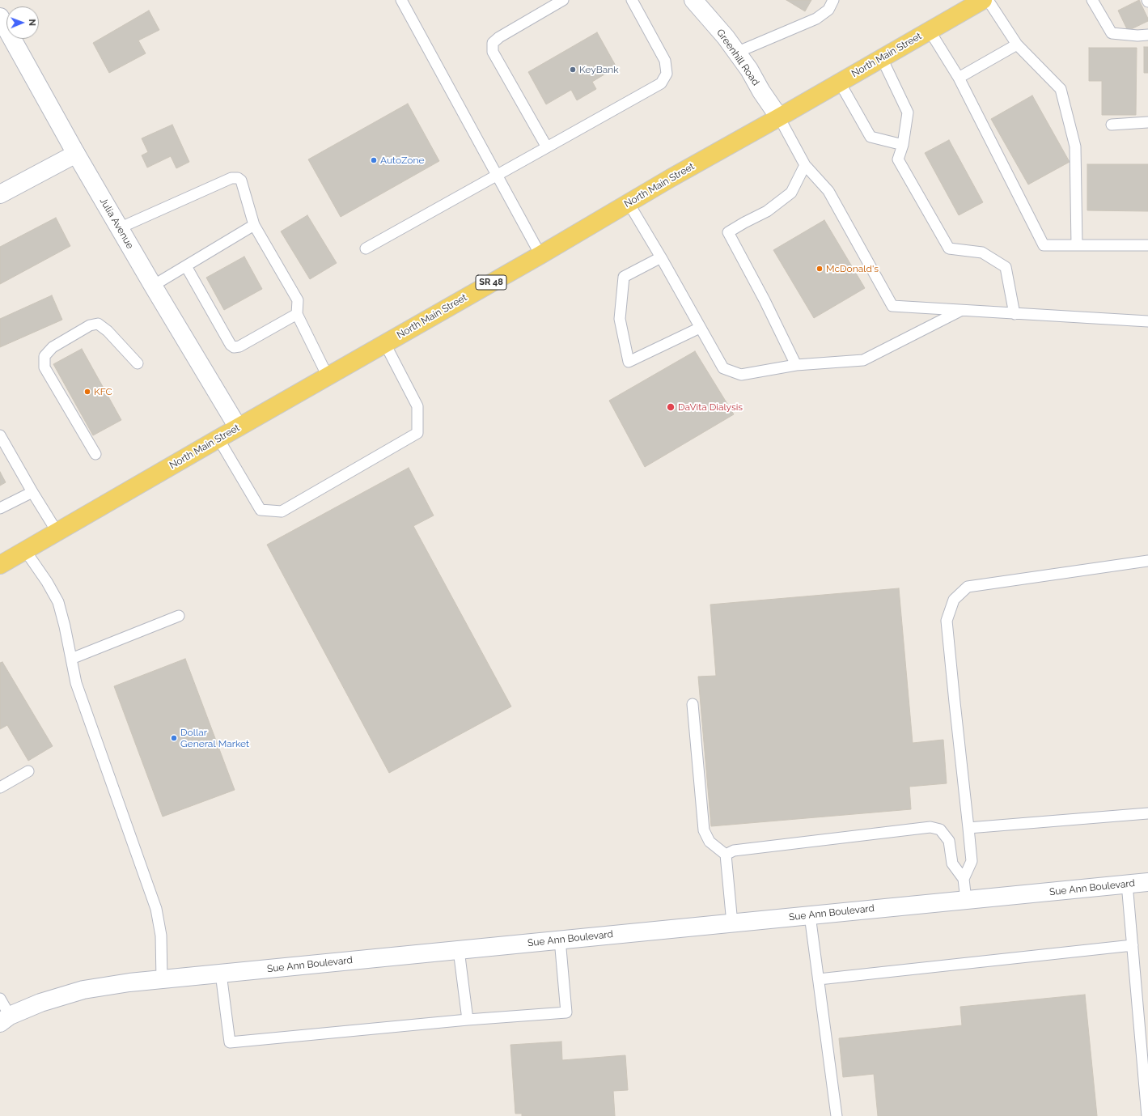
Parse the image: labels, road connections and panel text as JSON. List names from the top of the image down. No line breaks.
{"streets":{"main road":["North Main Street","SR 48"],"street":["Greenhill Road","Julia Avenue","Sue Ann Boulevard"]},"crossings":[["North Main Street","Greenhill Road"],["North Main Street","Julia Avenue"]],"places":["KeyBank","AutoZone","McDonald's","KFC","DaVita Dialysis","Dollar General Market"],"north":"right"}
